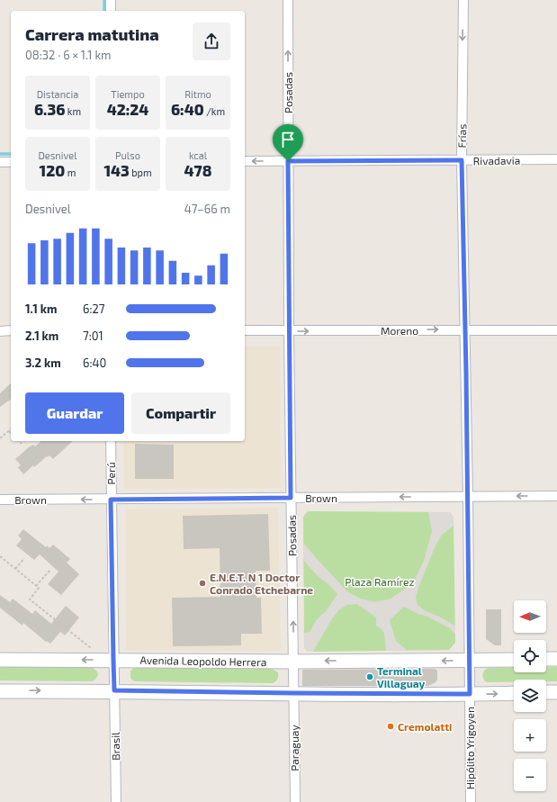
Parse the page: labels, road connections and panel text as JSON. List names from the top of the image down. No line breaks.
{"streets":{"street":["Posadas","Frías","Rivadavia","Moreno","Perú","Brown","Avenida Leopoldo Herrera","Brasil","Paraguay","Hipólito Yrigoyen"]},"crossings":[["Posadas","Rivadavia"],["Posadas","Moreno"],["Posadas","Brown"],["Posadas","Avenida Leopoldo Herrera"],["Frías","Rivadavia"],["Frías","Moreno"],["Frías","Brown"],["Frías","Avenida Leopoldo Herrera"],["Frías","Hipólito Yrigoyen"],["Perú","Brown"],["Perú","Avenida Leopoldo Herrera"],["Avenida Leopoldo Herrera","Hipólito Yrigoyen"]],"one_way":["Posadas","Moreno","Brown"],"parks":["Plaza Ramírez"],"places":["E.N.E.T. N 1 Doctor Conrado Etchebarne","Terminal Villaguay","Cremolatti"],"north":"left","page":{"heading":["Carrera matutina","08:32 · 6 × 1.1 km"],"stats":[["Distancia","6.36 km"],["Tiempo","42:24"],["Ritmo","6:40 /km"],["Desnivel","120 m"],["Pulso","143 bpm"],["kcal","478"]],"chart":["Desnivel","47–66 m"],"list":[{"name":"1.1 km","note":"6:27"},{"name":"2.1 km","note":"7:01"},{"name":"3.2 km","note":"6:40"}],"buttons":["Guardar","Compartir"],"map_buttons":["+","−"]}}
